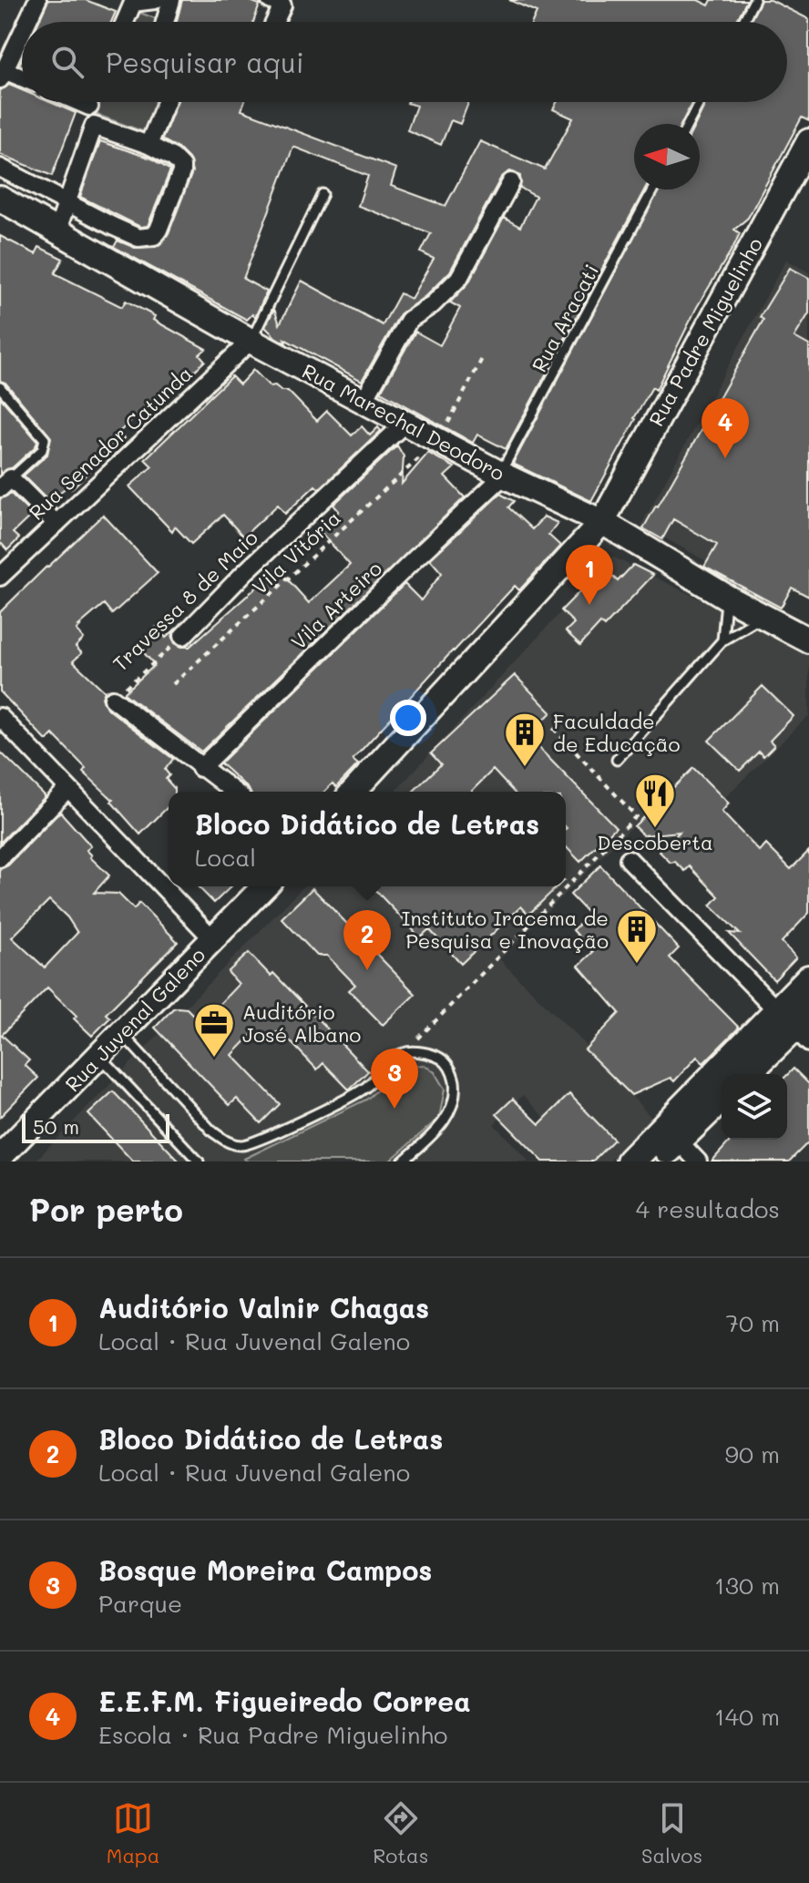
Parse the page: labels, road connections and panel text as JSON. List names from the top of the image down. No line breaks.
{"streets":{"street":["Rua Padre Miguelinho","Rua Marechal Deodoro","Rua Senador Catunda","Travessa 8 de Maio","Vila Arteiro","Rua Juvenal Galeno"],"lane":["Rua Aracati"],"path":["Vila Vitória"]},"crossings":[["Rua Aracati","Rua Marechal Deodoro"],["Rua Aracati","Vila Arteiro"],["Rua Padre Miguelinho","Rua Marechal Deodoro"],["Rua Marechal Deodoro","Rua Senador Catunda"],["Rua Marechal Deodoro","Vila Vitória"],["Rua Marechal Deodoro","Travessa 8 de Maio"],["Rua Marechal Deodoro","Vila Arteiro"],["Travessa 8 de Maio","Vila Arteiro"]],"places":{"building":["Faculdade de Educação","Instituto Iracema de Pesquisa e Inovação"],"restaurant":["Descoberta"],"office":["Auditório José Albano"]},"scale_bar":"50 m","north":"left","page":{"search":"Pesquisar aqui","pins":["4","1","2","3"],"popup":["Bloco Didático de Letras","Local"],"scale":"50 m","heading":["Por perto","4 resultados"],"list":[{"mark":"1","name":"Auditório Valnir Chagas","note":"Local · Rua Juvenal Galeno","value":"70 m"},{"mark":"2","name":"Bloco Didático de Letras","note":"Local · Rua Juvenal Galeno","value":"90 m"},{"mark":"3","name":"Bosque Moreira Campos","note":"Parque","value":"130 m"},{"mark":"4","name":"E.E.F.M. Figueiredo Correa","note":"Escola · Rua Padre Miguelinho","value":"140 m"}],"nav":["Mapa","Rotas","Salvos"]}}
